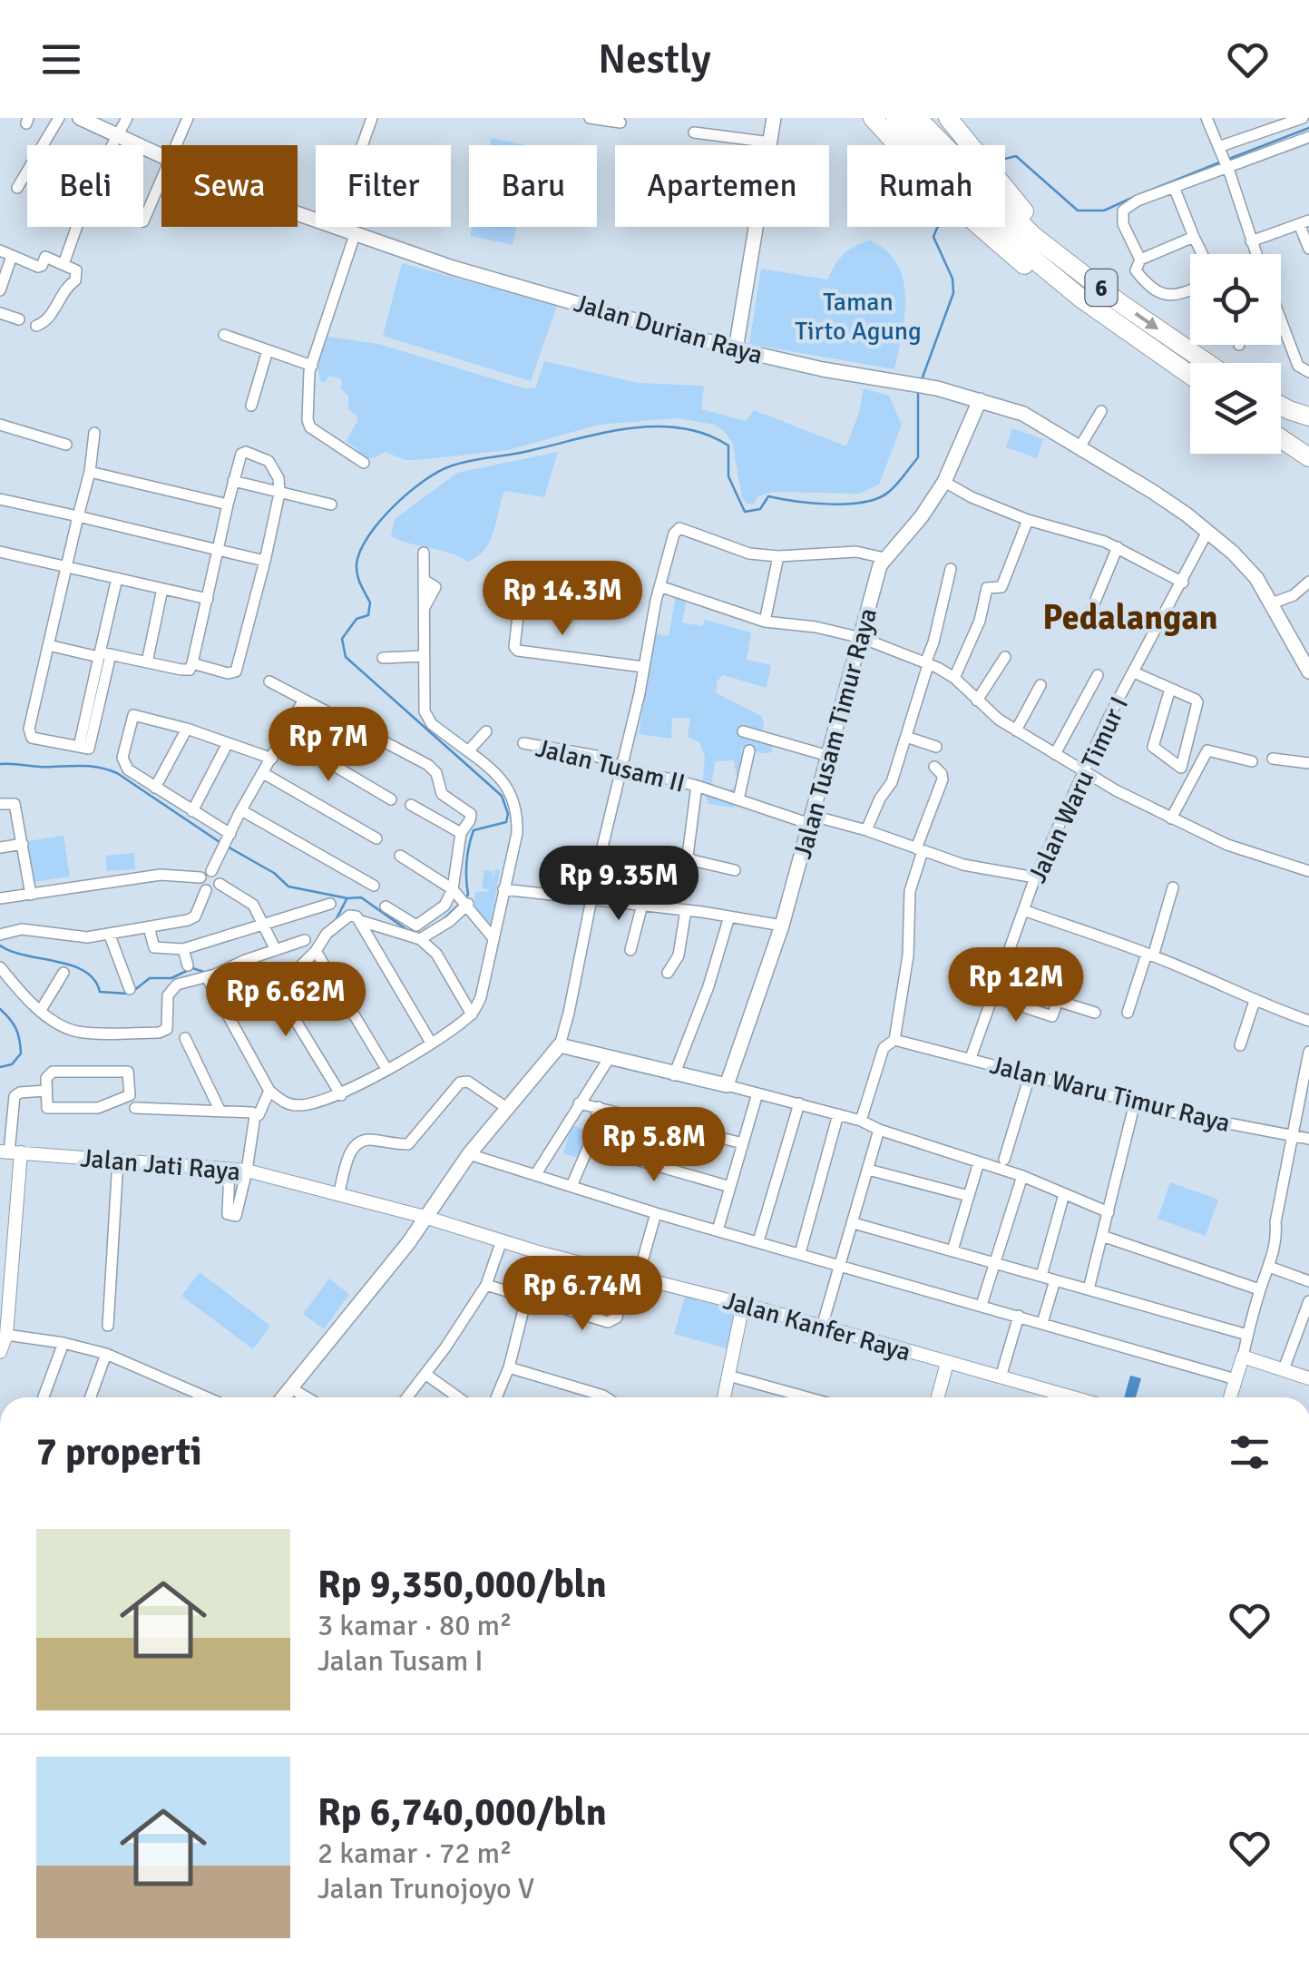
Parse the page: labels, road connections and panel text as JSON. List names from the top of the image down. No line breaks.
{"streets":{"highway":["6"],"main road":["Jalan Durian Raya","Jalan Tusam Timur Raya"],"street":["Jalan Tusam II","Jalan Waru Timur I","Jalan Waru Timur Raya","Jalan Jati Raya","Jalan Kanfer Raya"]},"crossings":[["Jalan Durian Raya","Jalan Tusam Timur Raya"],["Jalan Durian Raya","Jalan Waru Timur I"],["Jalan Tusam Timur Raya","Jalan Tusam II"],["Jalan Tusam II","Jalan Waru Timur I"],["Jalan Waru Timur I","Jalan Waru Timur Raya"],["Jalan Jati Raya","Jalan Kanfer Raya"]],"districts":["Pedalangan"],"parks":["Taman Tirto Agung"],"page":{"header":"Nestly","chip":["Beli","Sewa","Filter","Baru","Apartemen","Rumah"],"price":["Rp 14.3M","Rp 7M","Rp 9.35M","Rp 12M","Rp 6.62M","Rp 5.8M","Rp 6.74M"],"heading":"7 properti","list":[{"name":"Rp 9,350,000/bln","note":"3 kamar · 80 m² · Jalan Tusam I"},{"name":"Rp 6,740,000/bln","note":"2 kamar · 72 m² · Jalan Trunojoyo V"}]}}
